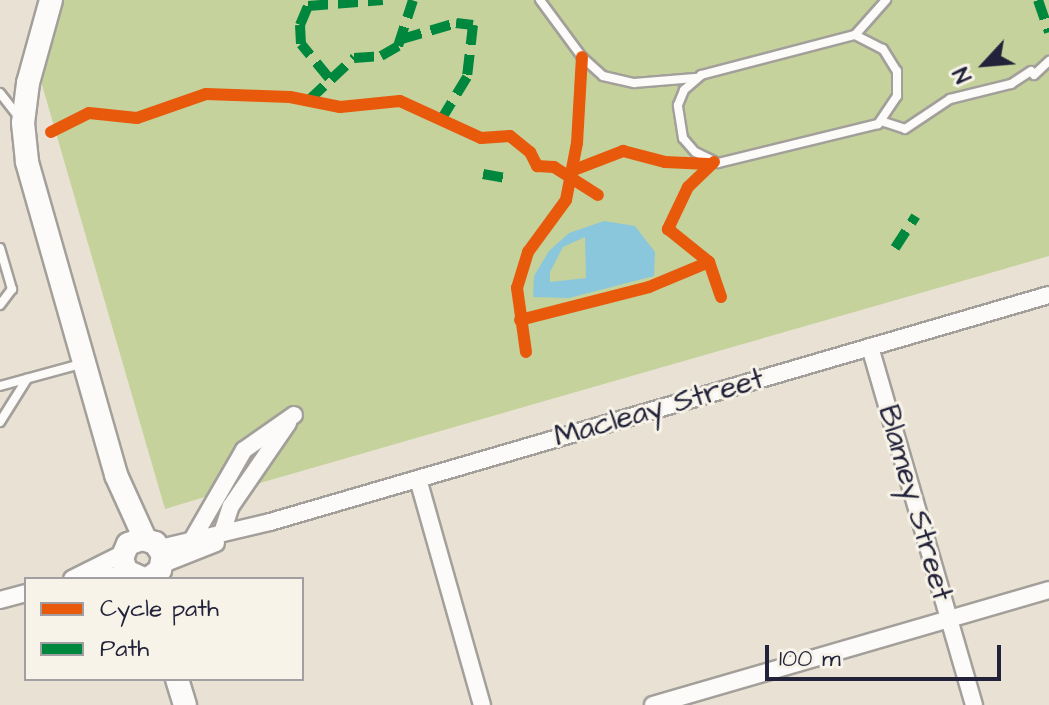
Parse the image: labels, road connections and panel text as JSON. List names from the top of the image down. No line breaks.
{"streets":{"street":["Macleay Street","Blamey Street"]},"crossings":[["Macleay Street","Blamey Street"]],"legend":["Cycle path","Path"],"scale_bar":"100 m","north":"bottom left"}
